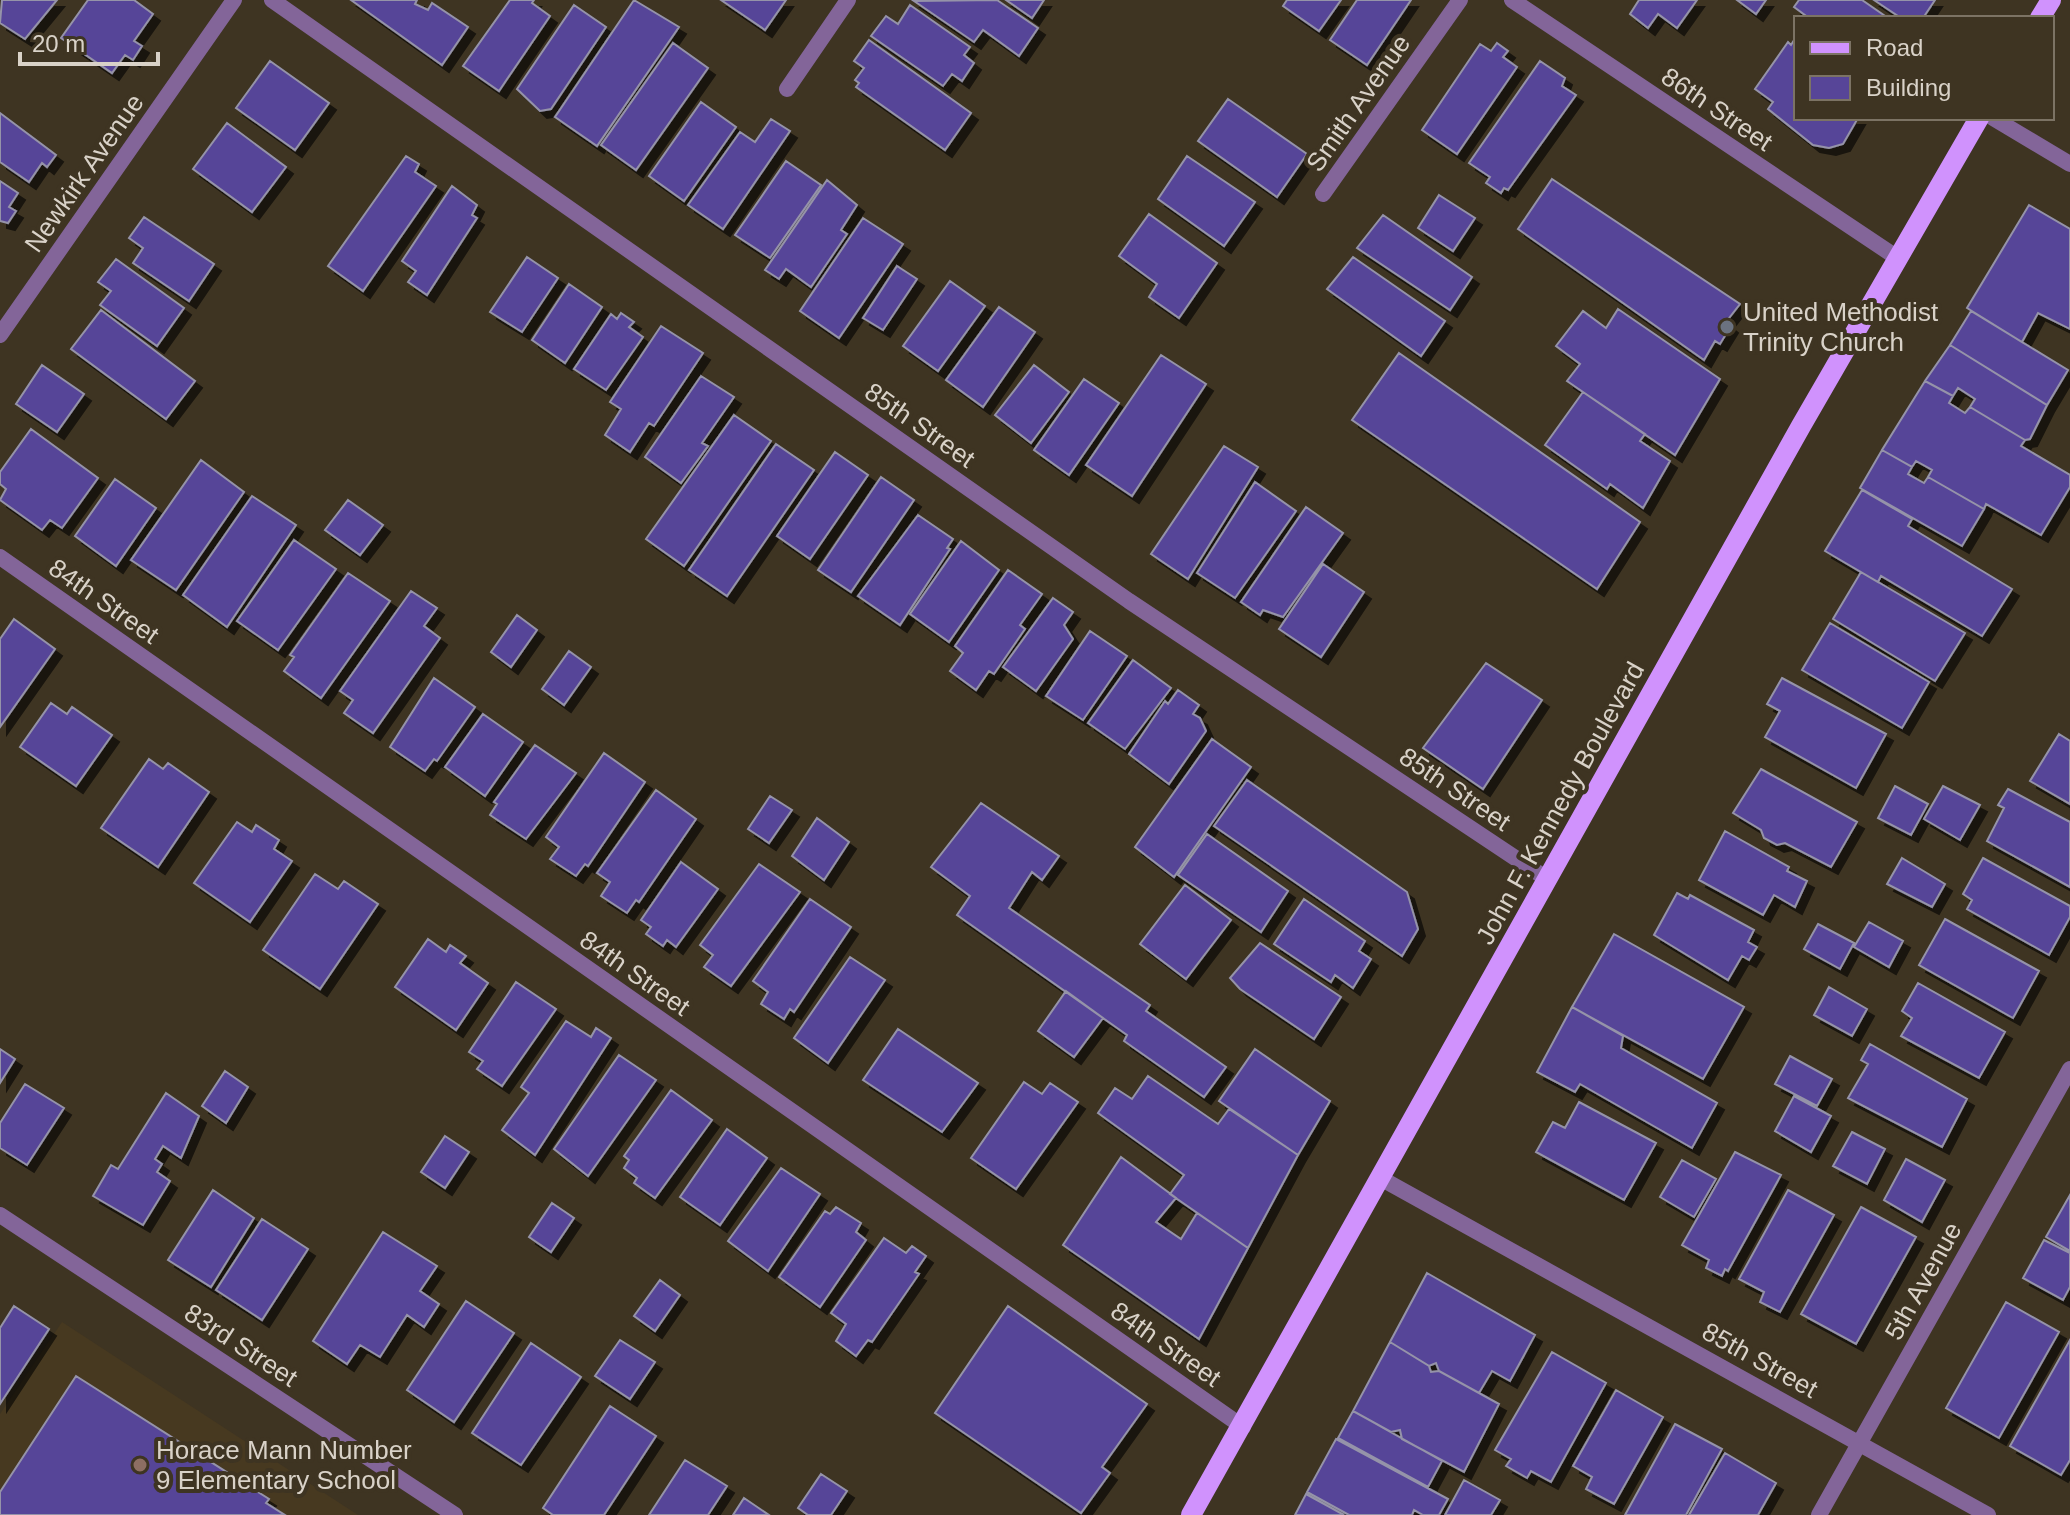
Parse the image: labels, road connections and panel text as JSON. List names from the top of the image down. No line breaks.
{"streets":{"main road":["John F. Kennedy Boulevard"],"street":["Smith Avenue","86th Street","Newkirk Avenue","85th Street","84th Street","5th Avenue","83rd Street"]},"crossings":[["86th Street","John F. Kennedy Boulevard"],["85th Street","John F. Kennedy Boulevard"],["85th Street","5th Avenue"],["84th Street","John F. Kennedy Boulevard"]],"places":["United Methodist Trinity Church","Horace Mann Number 9 Elementary School"],"legend":["Road","Building"],"scale_bar":"20 m"}
